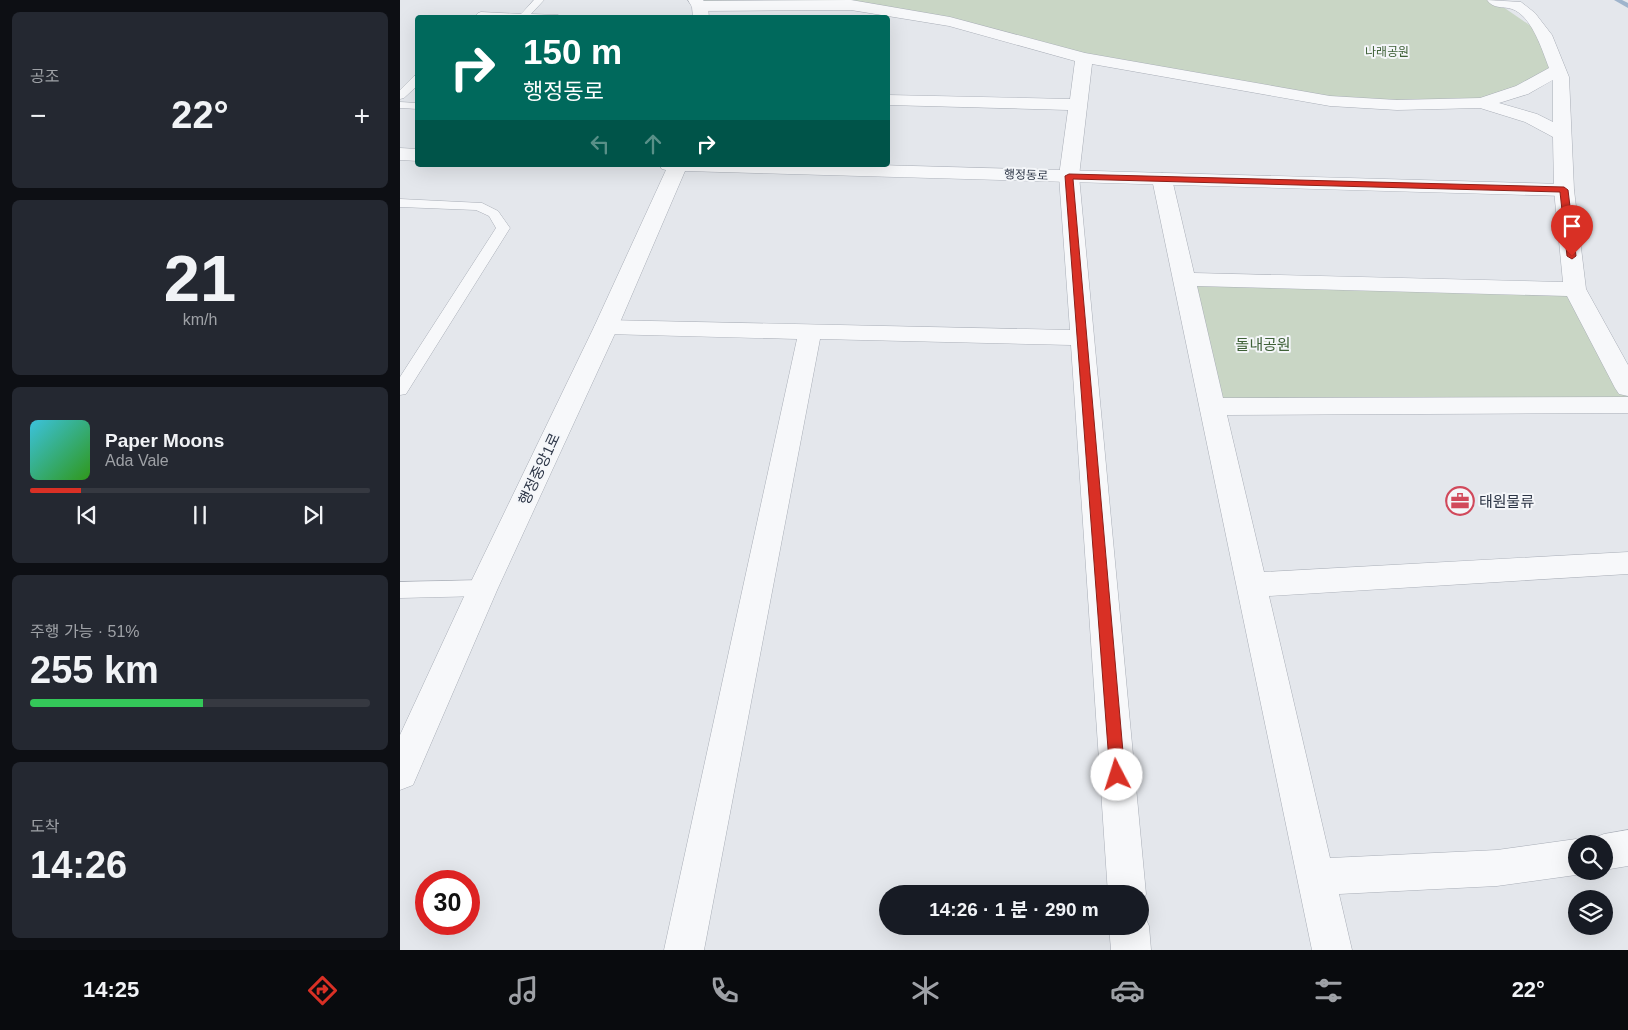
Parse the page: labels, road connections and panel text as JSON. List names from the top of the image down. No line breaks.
{"streets":{"street":["행정동로","행정중앙1로"]},"parks":["나래공원","돌내공원"],"places":{"office":["태원물류"]},"page":{"tile":["공조",["21","km/h"],["주행 가능 · 51%","255 km"],["도착","14:26"]],"turn":["150 m","행정동로"],"heat":["−","22°","+"],"song":["Paper Moons","Ada Vale"],"limit":"30","trip":"14:26 · 1 분 · 290 m","tabs":["14:25","22°"]}}
